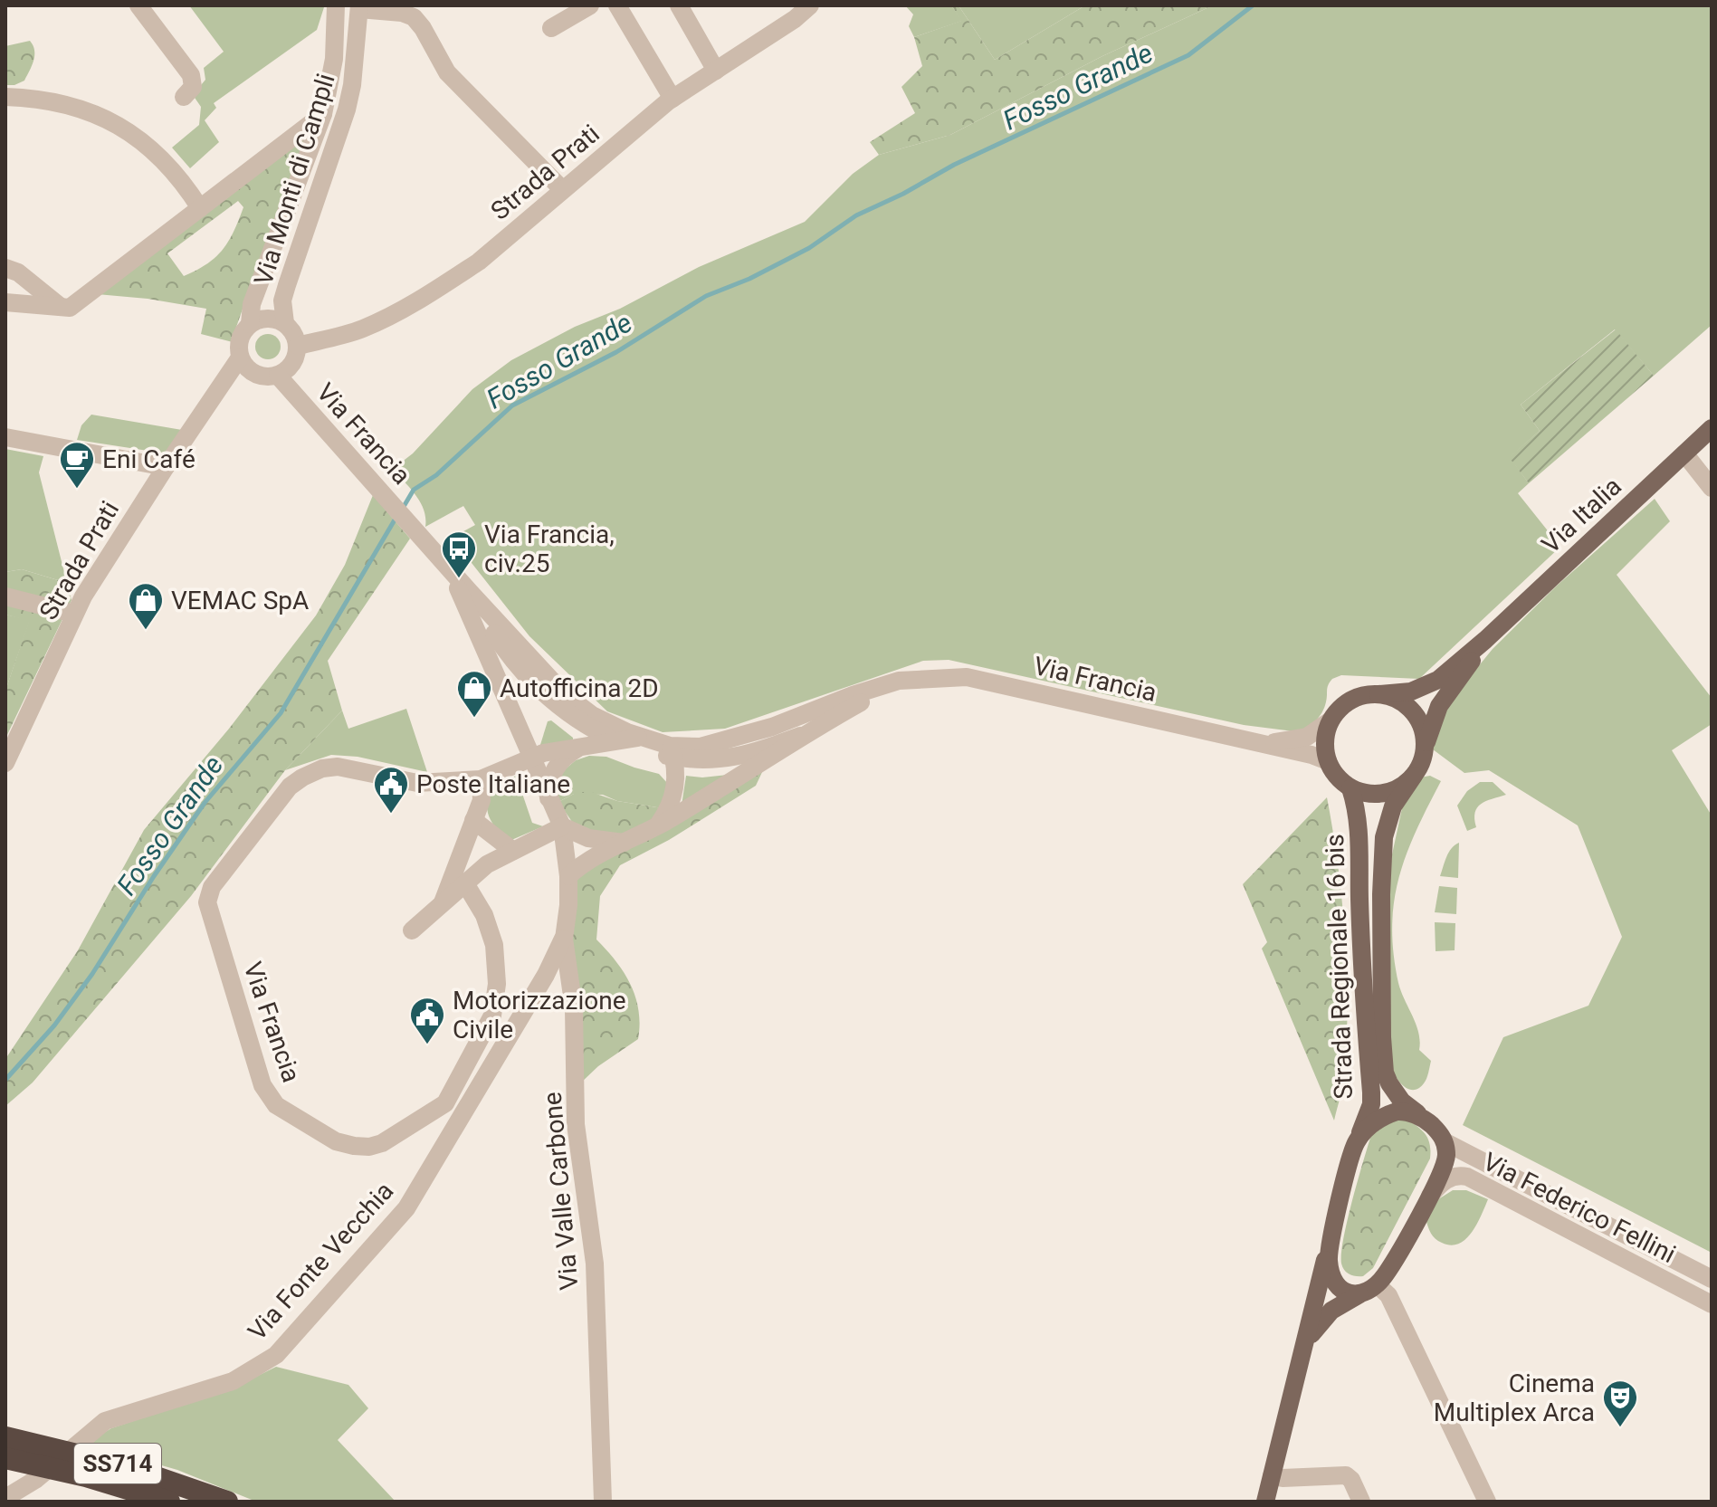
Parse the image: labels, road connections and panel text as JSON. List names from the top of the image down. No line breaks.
{"streets":{"highway":["SS714"],"main road":["Via Italia","Strada Regionale 16 bis"],"street":["Strada Prati","Via Monti di Campli","Via Francia","Via Valle Carbone","Via Federico Fellini","Via Fonte Vecchia"]},"crossings":[["Strada Prati","Via Monti di Campli"],["Strada Prati","Via Francia"],["Via Monti di Campli","Via Francia"],["Via Francia","Via Italia"],["Via Francia","Strada Regionale 16 bis"],["Via Francia","Via Valle Carbone"],["Via Italia","Strada Regionale 16 bis"],["Strada Regionale 16 bis","Via Federico Fellini"],["Via Valle Carbone","Via Fonte Vecchia"]],"water":["Fosso Grande"],"places":{"cafe":["Eni Café"],"bus stop":["Via Francia, civ.25"],"shop":["VEMAC SpA","Autofficina 2D"],"public building":["Poste Italiane","Motorizzazione Civile"],"theatre":["Cinema Multiplex Arca"]}}
